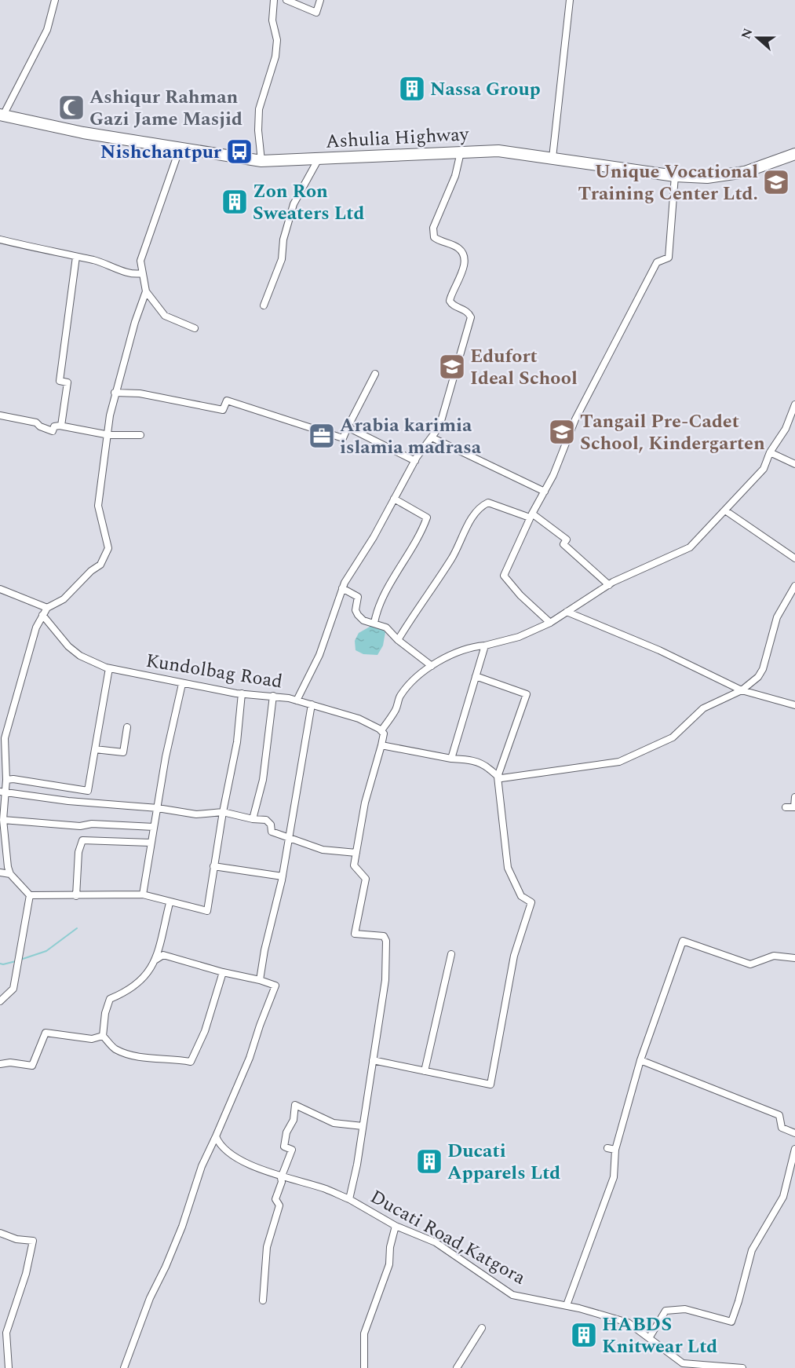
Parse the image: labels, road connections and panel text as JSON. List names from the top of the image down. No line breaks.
{"streets":{"highway":["Ashulia Highway"],"street":["Kundolbag Road","Ducati Road,Katgora"]},"places":{"building":["Nassa Group","Zon Ron Sweaters Ltd","Ducati Apparels Ltd","HABDS Knitwear Ltd"],"mosque":["Ashiqur Rahman Gazi Jame Masjid"],"bus stop":["Nishchantpur"],"school or university":["Unique Vocational Training Center Ltd.","Edufort Ideal School","Tangail Pre-Cadet School, Kindergarten"],"office":["Arabia karimia islamia madrasa"]},"north":"left"}
